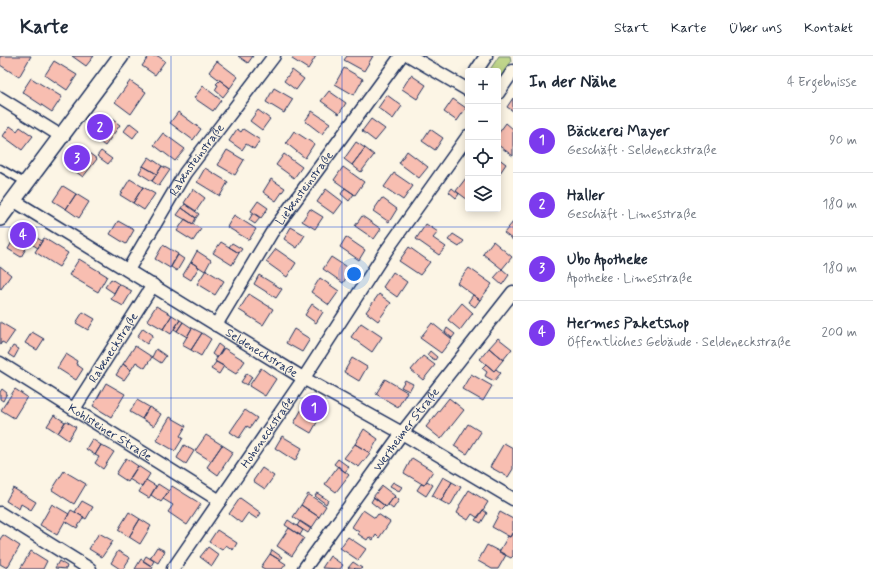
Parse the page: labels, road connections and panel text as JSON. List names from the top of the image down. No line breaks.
{"streets":{"street":["Rabensteinstraße","Liebensteinstraße","Rabeneckstraße","Seldeneckstraße","Wertheimer Straße","Kohlsteiner Straße","Hoheneckstraße"]},"crossings":[["Rabensteinstraße","Seldeneckstraße"],["Liebensteinstraße","Seldeneckstraße"],["Rabeneckstraße","Seldeneckstraße"],["Rabeneckstraße","Kohlsteiner Straße"],["Seldeneckstraße","Wertheimer Straße"],["Seldeneckstraße","Hoheneckstraße"],["Kohlsteiner Straße","Hoheneckstraße"]],"page":{"header":"Karte","nav":["Start","Karte","Über uns","Kontakt"],"heading":["In der Nähe","4 Ergebnisse"],"map_buttons":["+","−"],"list":[{"mark":"1","name":"Bäckerei Mayer","note":"Geschäft · Seldeneckstraße","value":"90 m"},{"mark":"2","name":"Haller","note":"Geschäft · Limesstraße","value":"180 m"},{"mark":"3","name":"Ubo Apotheke","note":"Apotheke · Limesstraße","value":"180 m"},{"mark":"4","name":"Hermes Paketshop","note":"Öffentliches Gebäude · Seldeneckstraße","value":"200 m"}],"pins":["2","3","4","1"]}}
